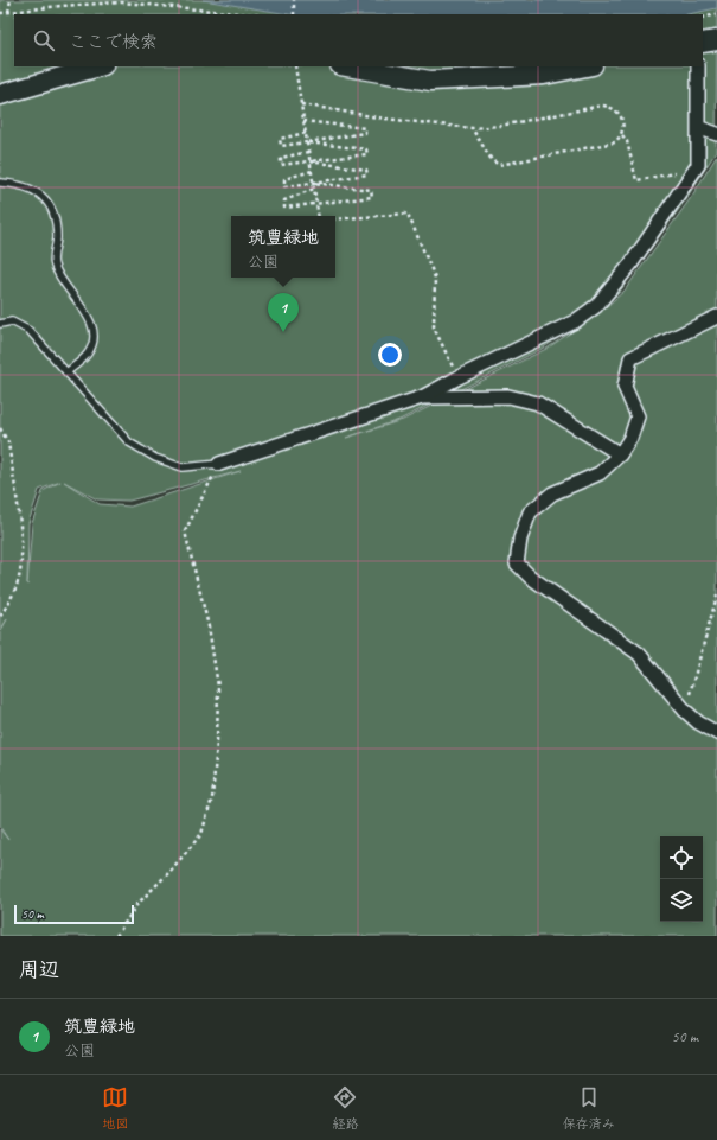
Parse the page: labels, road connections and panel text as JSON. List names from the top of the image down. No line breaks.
{"scale_bar":"50 m","page":{"search":"ここで検索","popup":["筑豊緑地","公園"],"pins":"1","scale":"50 m","heading":"周辺","list":[{"mark":"1","name":"筑豊緑地","note":"公園","value":"50 m"}],"nav":["地図","経路","保存済み"]}}
